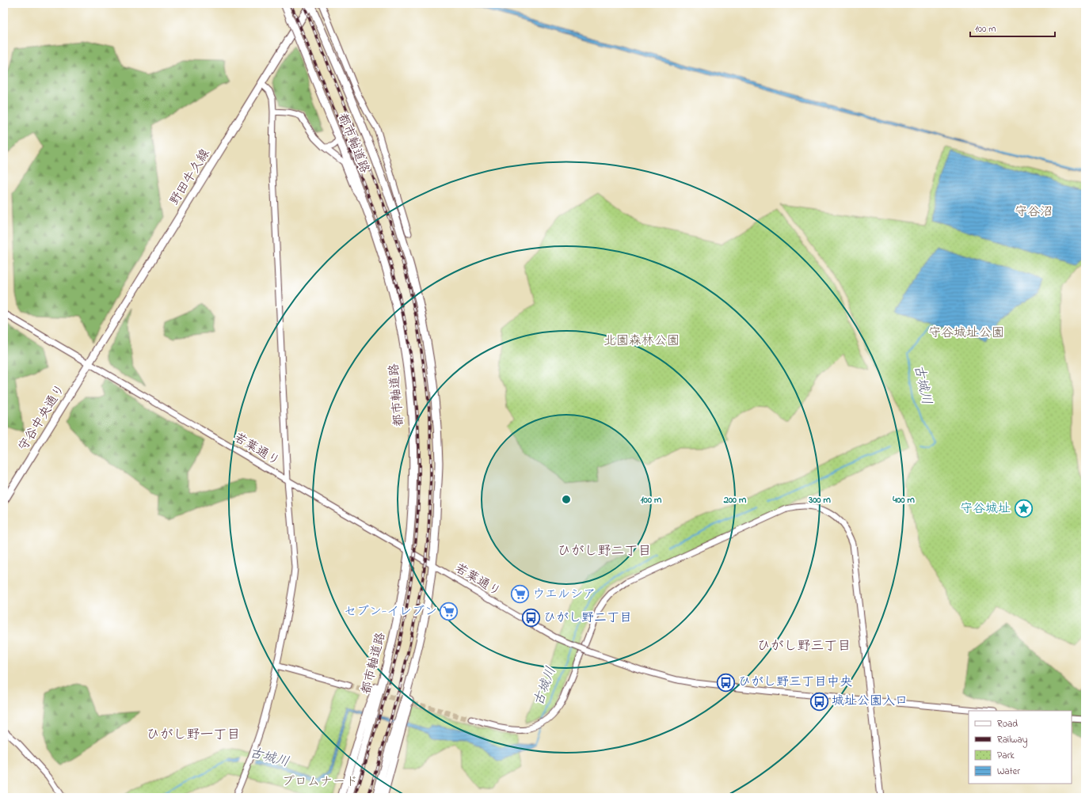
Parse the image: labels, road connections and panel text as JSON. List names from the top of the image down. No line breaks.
{"streets":{"main road":["都市軸道路","野田牛久線","守谷中央通り"],"street":["若葉通り"]},"crossings":[["都市軸道路","野田牛久線"],["都市軸道路","若葉通り"],["野田牛久線","守谷中央通り"],["野田牛久線","若葉通り"],["守谷中央通り","若葉通り"]],"districts":["ひがし野二丁目","ひがし野三丁目","ひがし野一丁目"],"water":["古城川"],"parks":["守谷沼","守谷城址公園","北園森林公園","プロムナード"],"places":{"place":["守谷城址"],"supermarket":["ウエルシア","セブン-イレブン"],"bus stop":["ひがし野二丁目","ひがし野三丁目中央","城址公園入口"]},"legend":["Road","Railway","Park","Water"],"scale_bar":"100 m","rings":["100 m","200 m","300 m","400 m"]}
